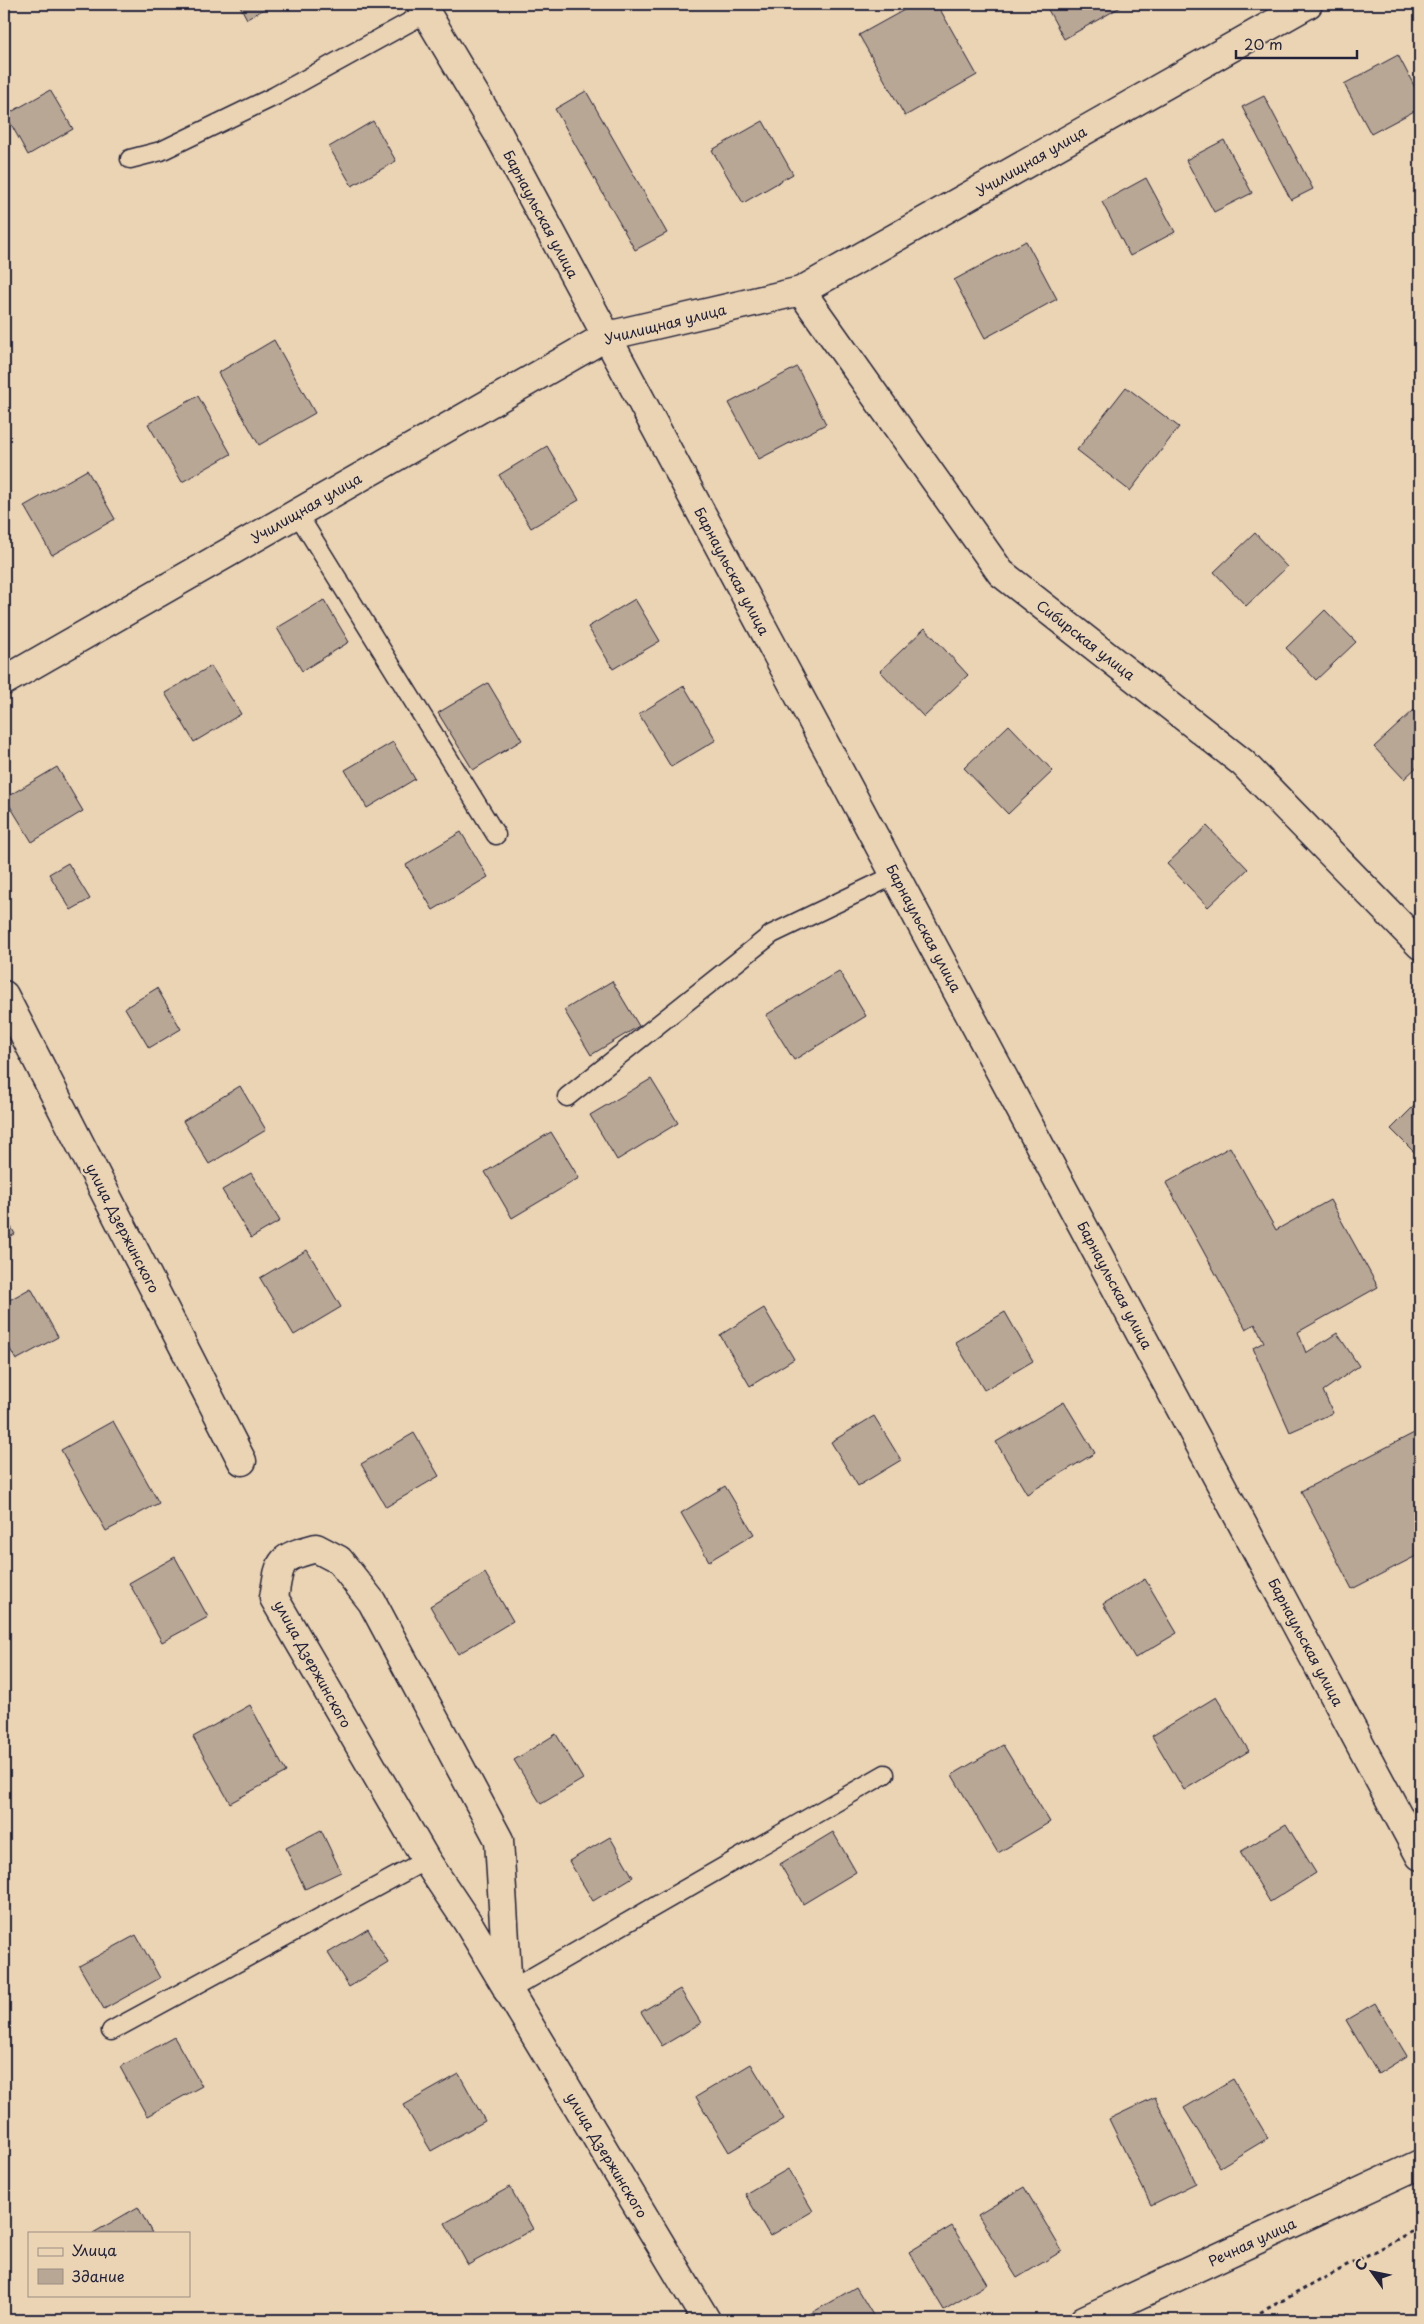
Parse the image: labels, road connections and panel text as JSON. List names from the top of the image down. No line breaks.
{"streets":{"street":["Училищная улица","Барнаульская улица","Сибирская улица","улица Дзержинского","Речная улица"]},"crossings":[["Училищная улица","Барнаульская улица"],["Училищная улица","Сибирская улица"]],"legend":["Улица","Здание"],"scale_bar":"20 m","north":"top left"}
